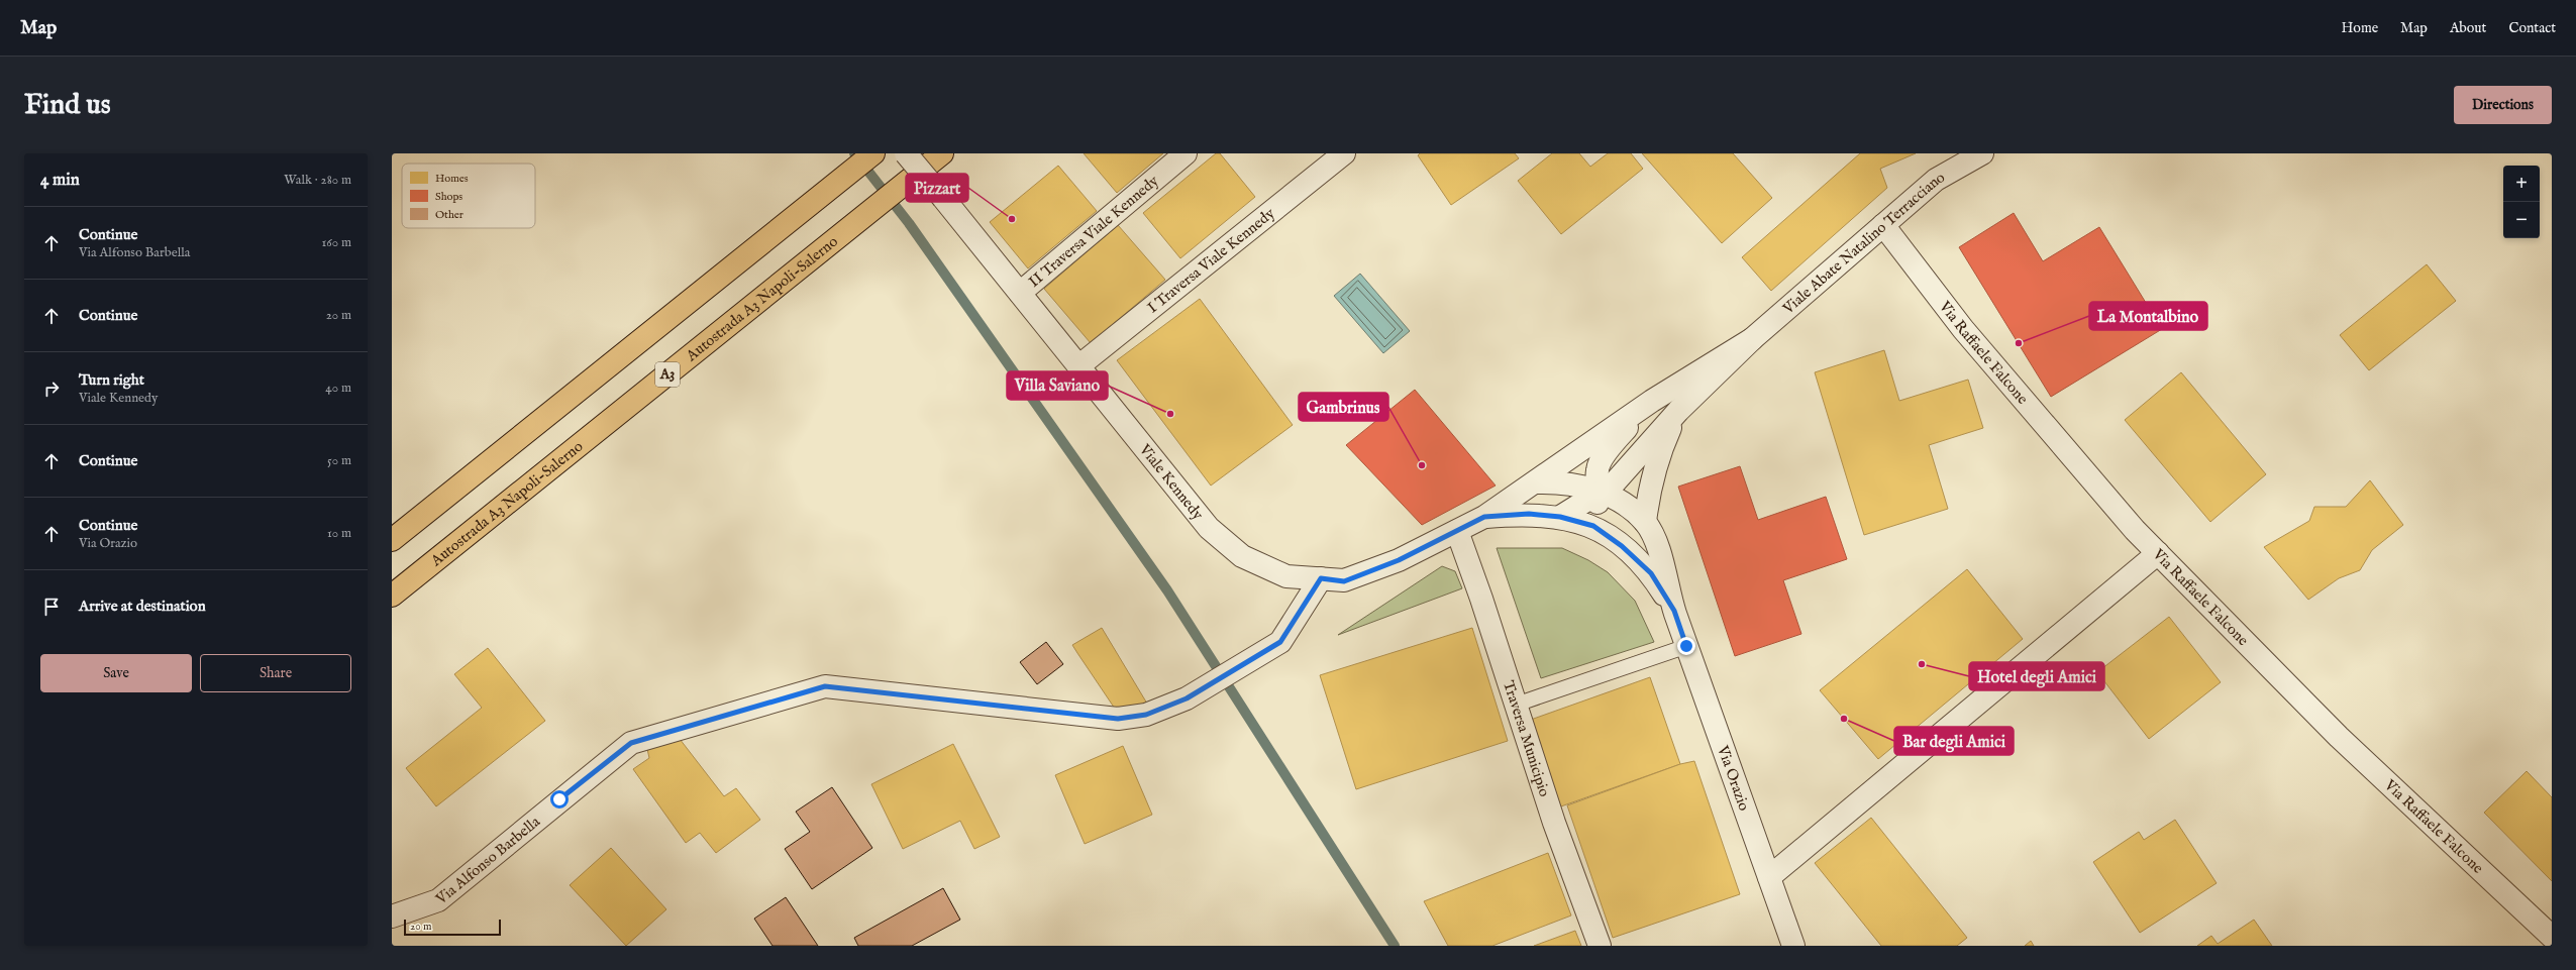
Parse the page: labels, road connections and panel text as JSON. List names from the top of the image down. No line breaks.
{"streets":{"highway":["Autostrada A3 Napoli-Salerno","A3"],"street":["II Traversa Viale Kennedy","Viale Abate Natalino Terracciano","I Traversa Viale Kennedy","Via Raffaele Falcone","Viale Kennedy","Traversa Municipio","Via Orazio","Via Alfonso Barbella"]},"crossings":[["II Traversa Viale Kennedy","Viale Kennedy"],["Viale Abate Natalino Terracciano","Via Raffaele Falcone"],["I Traversa Viale Kennedy","Viale Kennedy"],["Viale Kennedy","Traversa Municipio"],["Viale Kennedy","Via Alfonso Barbella"]],"places":["Pizzart","La Montalbino","Villa Saviano","Gambrinus","Hotel degli Amici","Bar degli Amici"],"legend":["Homes","Shops","Other"],"scale_bar":"20 m","page":{"header":"Map","nav":["Home","Map","About","Contact"],"buttons":["Directions",["Save","Share"]],"title":"Find us","heading":["4 min","Walk · 280 m"],"map_buttons":["+","−"],"list":[["Continue","Via Alfonso Barbella","160 m"],["Continue","20 m"],["Turn right","Viale Kennedy","40 m"],["Continue","50 m"],["Continue","Via Orazio","10 m"],"Arrive at destination"],"scale":"20 m"}}
